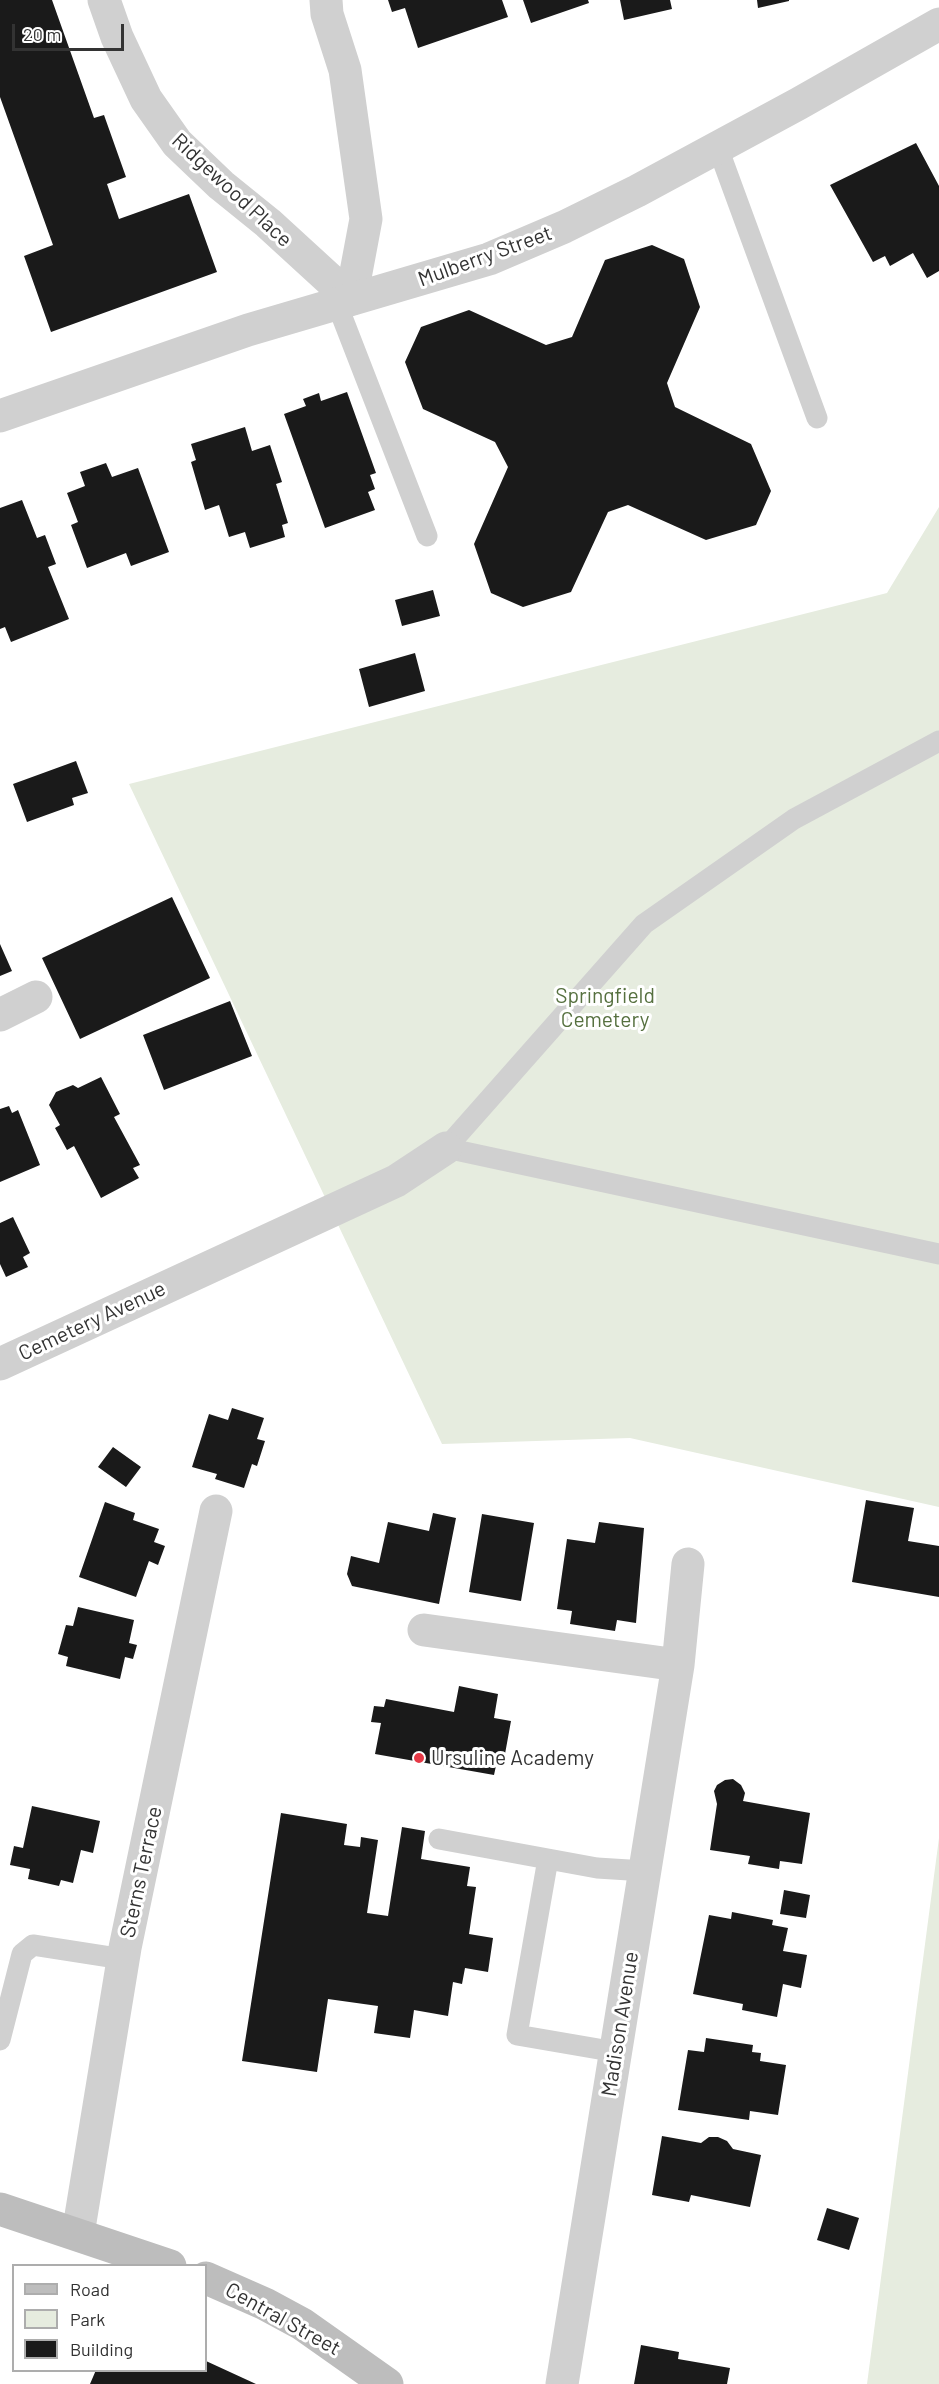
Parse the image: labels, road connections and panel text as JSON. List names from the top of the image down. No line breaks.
{"streets":{"main road":["Central Street"],"street":["Ridgewood Place","Mulberry Street","Cemetery Avenue","Sterns Terrace","Madison Avenue"]},"crossings":[["Ridgewood Place","Mulberry Street"]],"parks":["Springfield Cemetery"],"places":["Ursuline Academy"],"legend":["Road","Park","Building"],"scale_bar":"20 m"}
